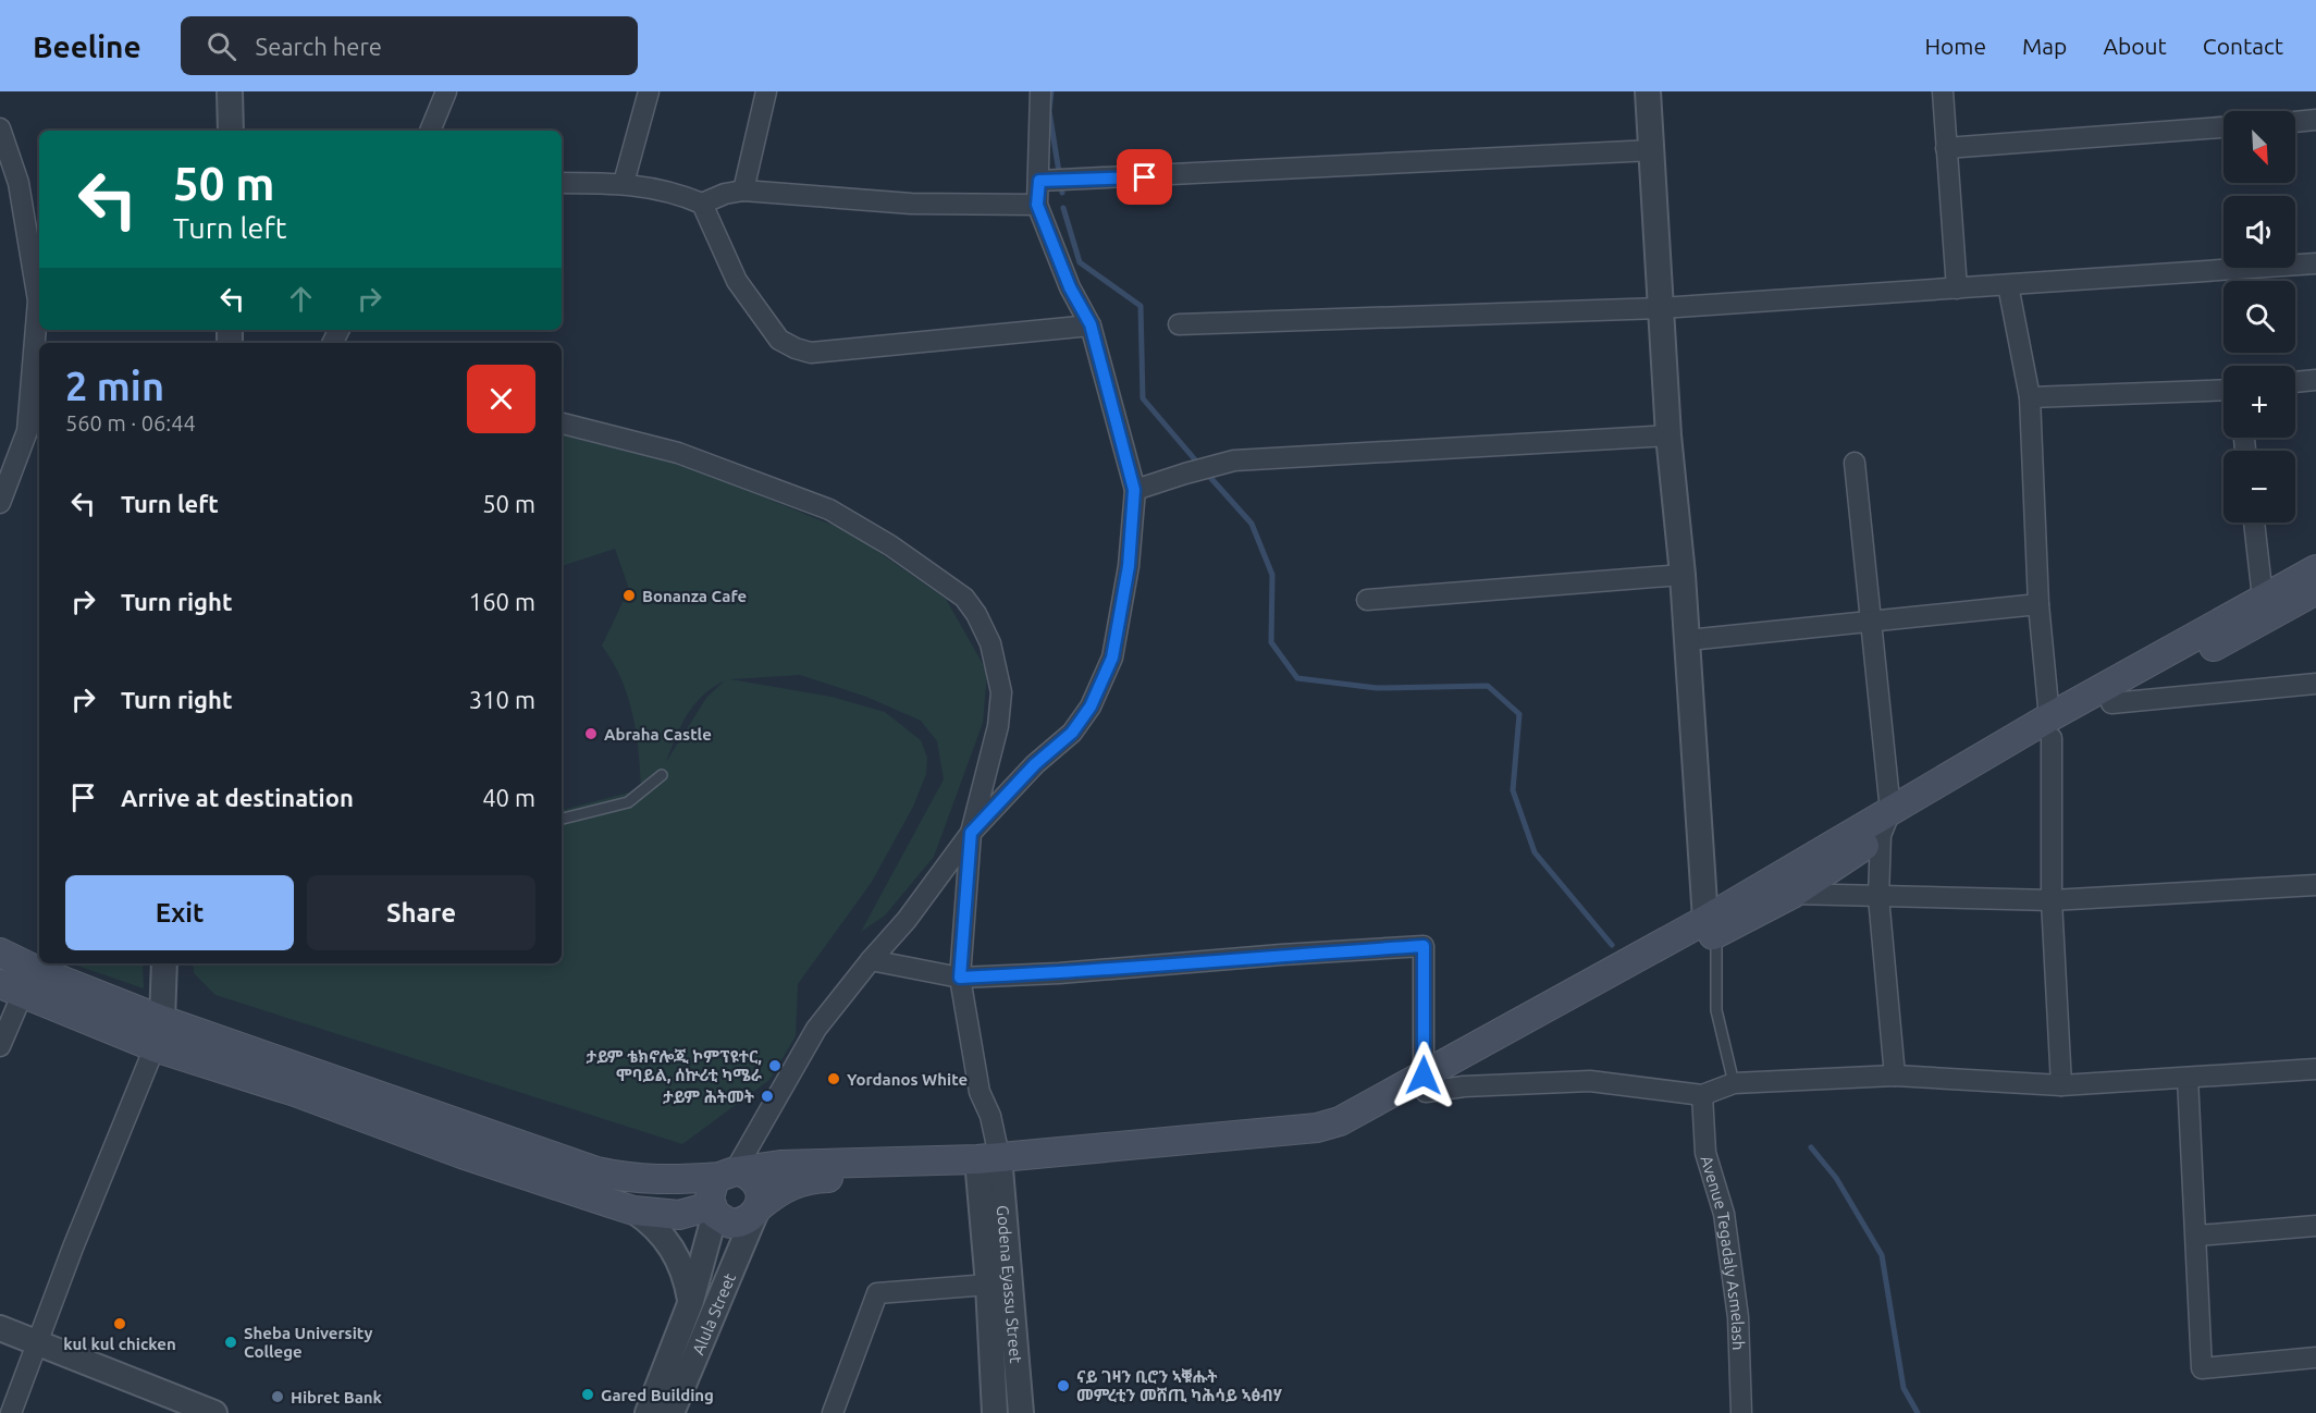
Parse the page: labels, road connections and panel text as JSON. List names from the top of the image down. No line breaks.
{"streets":{"street":["Avenue Tegadaly Asmelash","Godena Eyassu Street","Alula Street"]},"places":["Bonanza Cafe","Abraha Castle","ታይም ቴክኖሎጂ ኮምፕዩተር, ሞባይል, ሰኵሪቲ ካሜራ","Yordanos White","ታይም ሕትመት","kul kul chicken","Sheba University College","ናይ ገዛን ቢሮን ኣቑሑት መምረቲን መሸጢ ካሕሳይ ኣፅብሃ","Gared Building","Hibret Bank"],"north":"bottom right","page":{"header":"Beeline","search":"Search here","nav":["Home","Map","About","Contact"],"map_buttons":["+","−"],"turn":["50 m","Turn left"],"heading":["2 min","560 m · 06:44"],"list":[{"name":"Turn left","value":"50 m"},{"name":"Turn right","value":"160 m"},{"name":"Turn right","value":"310 m"},{"name":"Arrive at destination","value":"40 m"}],"buttons":["Exit","Share"]}}
